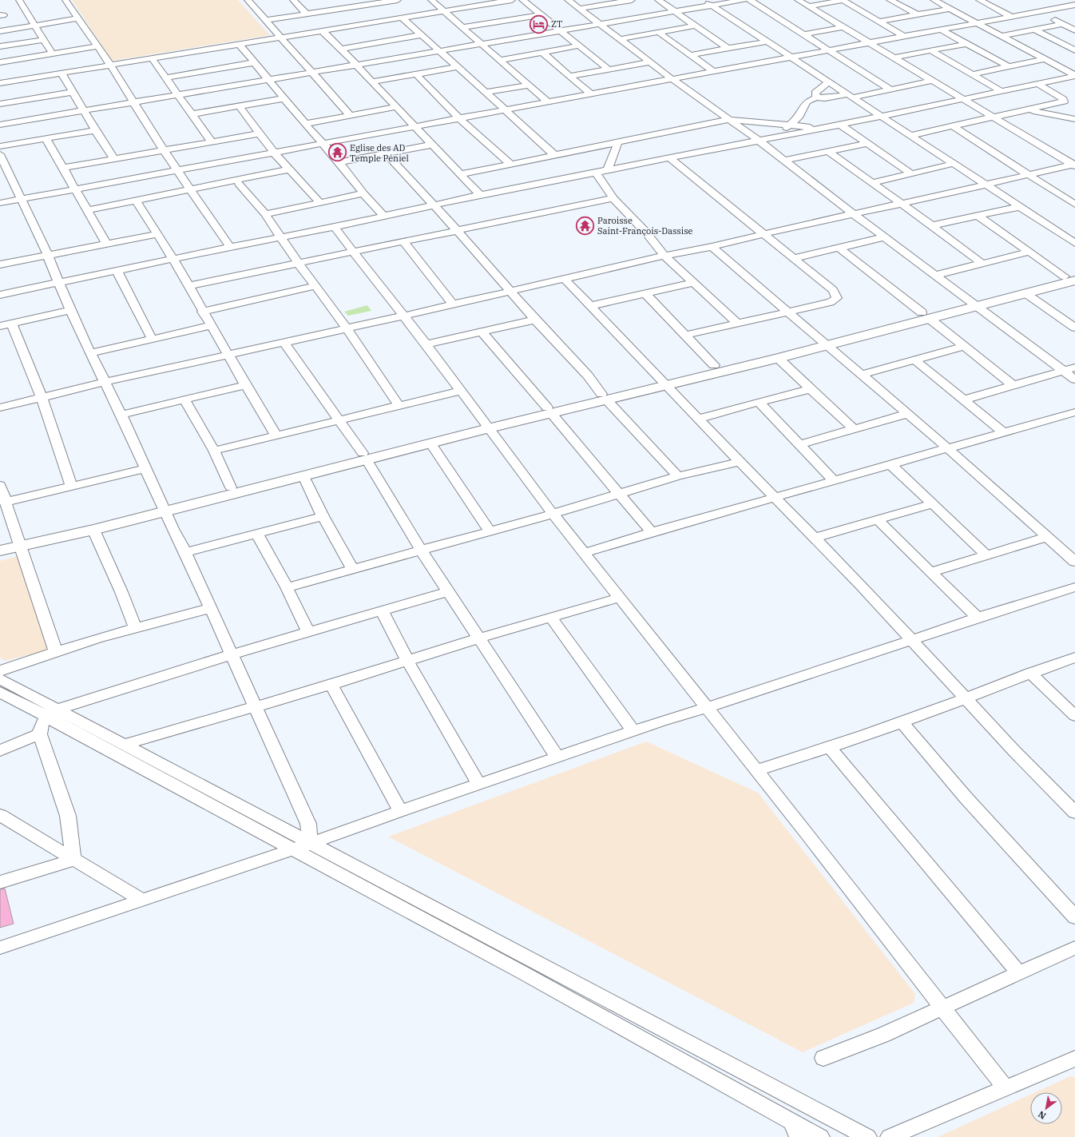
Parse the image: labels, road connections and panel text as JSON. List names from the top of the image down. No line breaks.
{"places":{"hotel":["ZT"],"temple":["Eglise des AD Temple Péniel","Paroisse Saint-François-Dassise"]},"north":"bottom left"}
